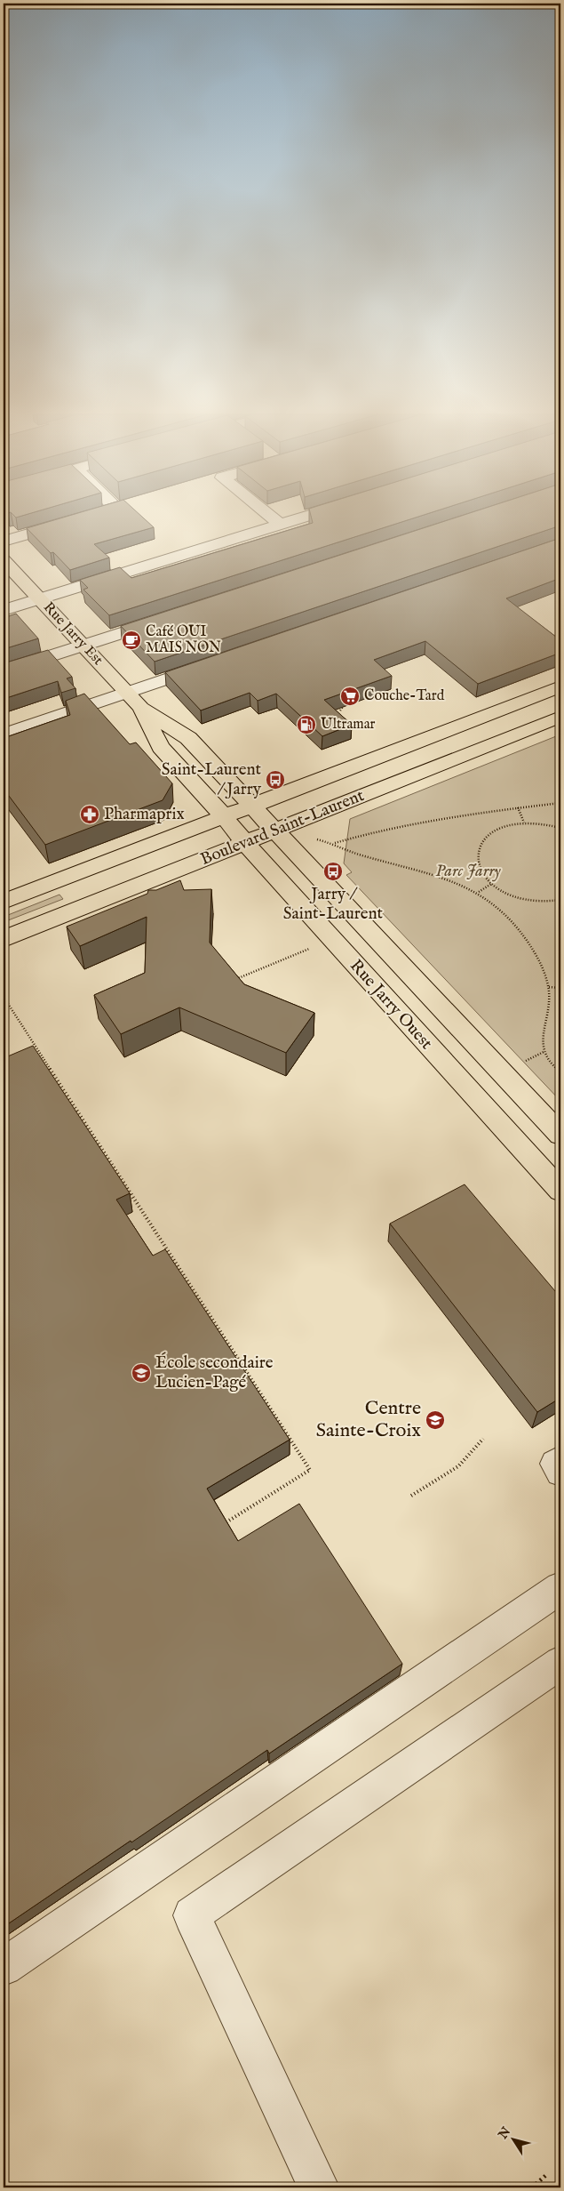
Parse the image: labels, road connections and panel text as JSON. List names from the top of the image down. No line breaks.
{"streets":{"main road":["Rue Jarry Est","Boulevard Saint-Laurent","Rue Jarry Ouest"]},"crossings":[["Rue Jarry Est","Boulevard Saint-Laurent"],["Rue Jarry Est","Rue Jarry Ouest"],["Boulevard Saint-Laurent","Rue Jarry Ouest"]],"parks":["Parc Jarry"],"places":{"cafe":["Café OUI MAIS NON"],"supermarket":["Couche-Tard"],"fuel station":["Ultramar"],"bus stop":["Saint-Laurent / Jarry","Jarry / Saint-Laurent"],"pharmacy":["Pharmaprix"],"school or university":["École secondaire Lucien-Pagé","Centre Sainte-Croix"]},"north":"top left"}
